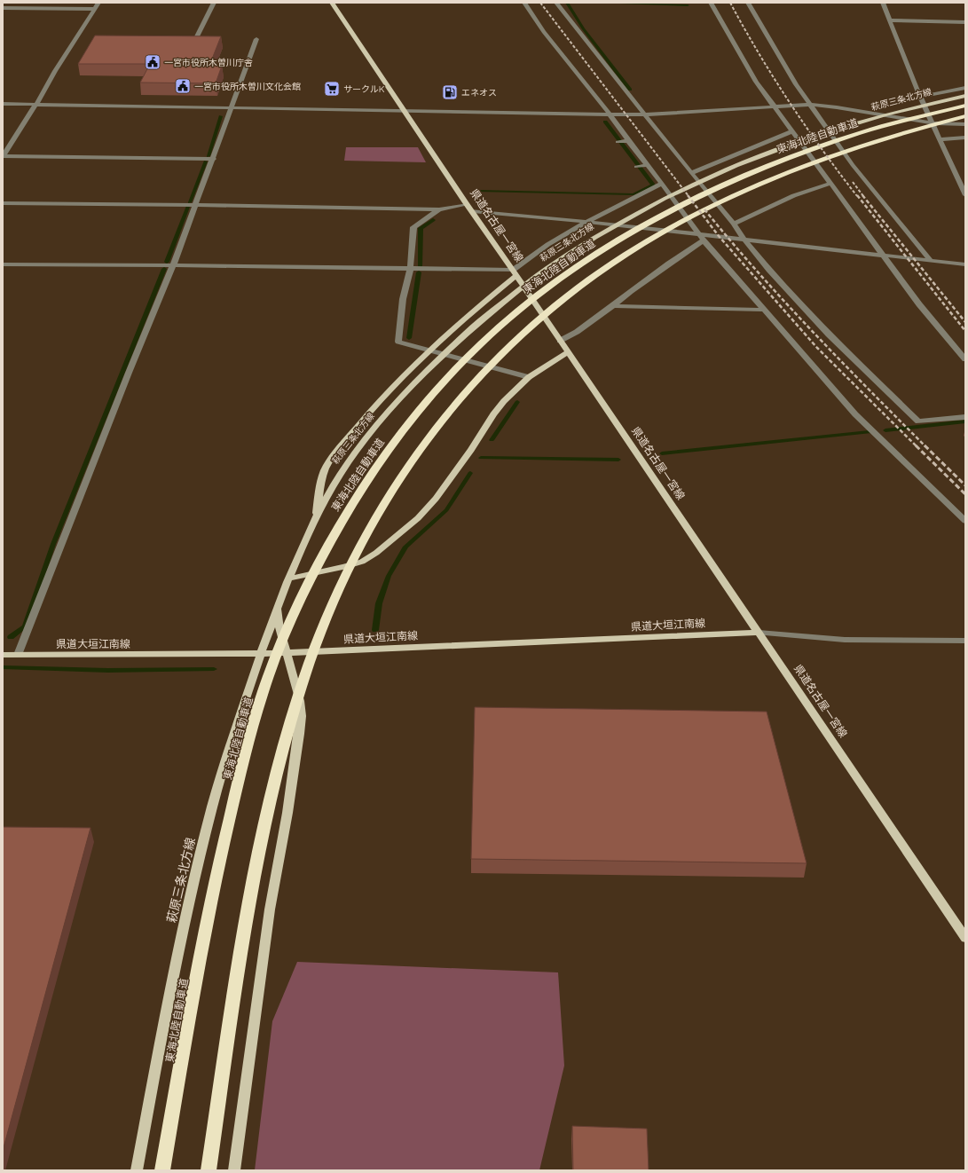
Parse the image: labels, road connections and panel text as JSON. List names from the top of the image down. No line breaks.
{"streets":{"highway":["東海北陸自動車道"],"main road":["萩原三条北方線","県道名古屋一宮線","県道大垣江南線"]},"crossings":[["萩原三条北方線","県道大垣江南線"],["県道名古屋一宮線","県道大垣江南線"]],"places":{"public building":["一宮市役所木曽川庁舎","一宮市役所木曽川文化会館"],"supermarket":["サークルK"],"fuel station":["エネオス"]}}
